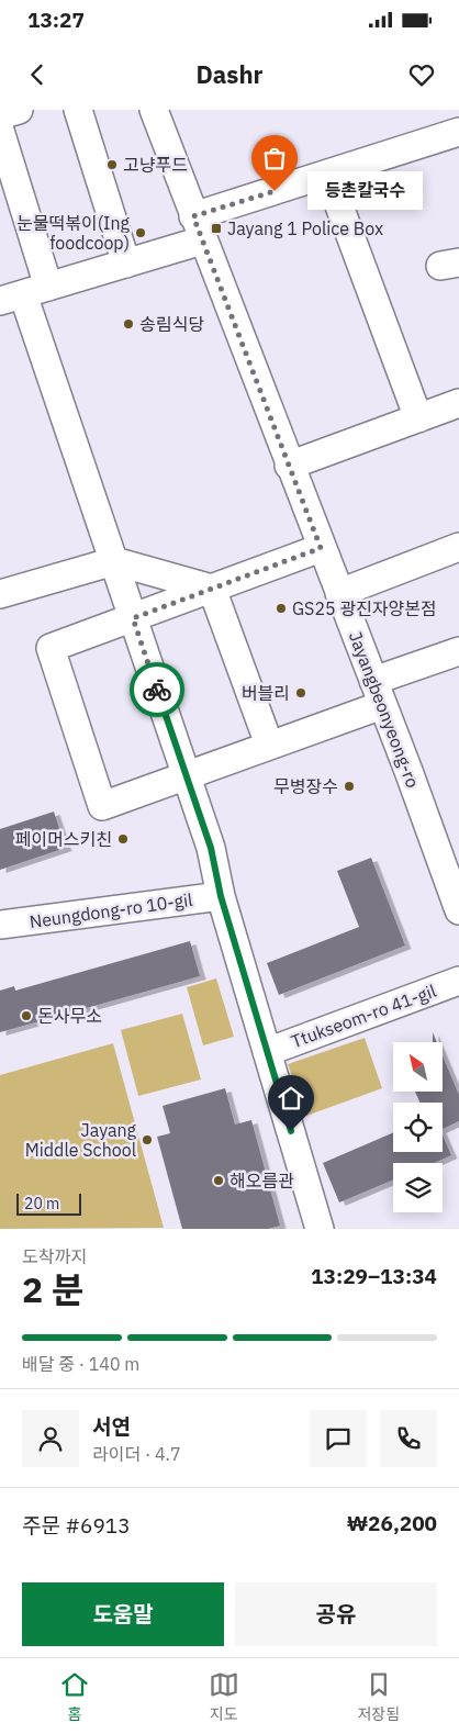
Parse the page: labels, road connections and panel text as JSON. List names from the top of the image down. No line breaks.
{"streets":{"street":["Jayangbeonyeong-ro","Neungdong-ro 10-gil","Ttukseom-ro 41-gil"]},"crossings":[["Neungdong-ro 10-gil","Ttukseom-ro 41-gil"]],"places":{"other":["고냥푸드","등촌칼국수","눈물떡볶이(Ing foodcoop)","송림식당","GS25 광진자양본점","버블리","무병장수","페이머스키친","돈사무소","Jayang Middle School","해오름관"],"transit":["Jayang 1 Police Box"]},"scale_bar":"20 m","north":"top left","page":{"status":"13:27","header":"Dashr","bubble":"등촌칼국수","scale":"20 m","heading":["2 분","도착까지","13:29–13:34"],"panel":["서연","라이더 · 4.7","주문 #6913","₩26,200"],"bar":"배달 중 · 140 m","buttons":["도움말","공유"],"tabs":["홈","지도","저장됨"]}}
